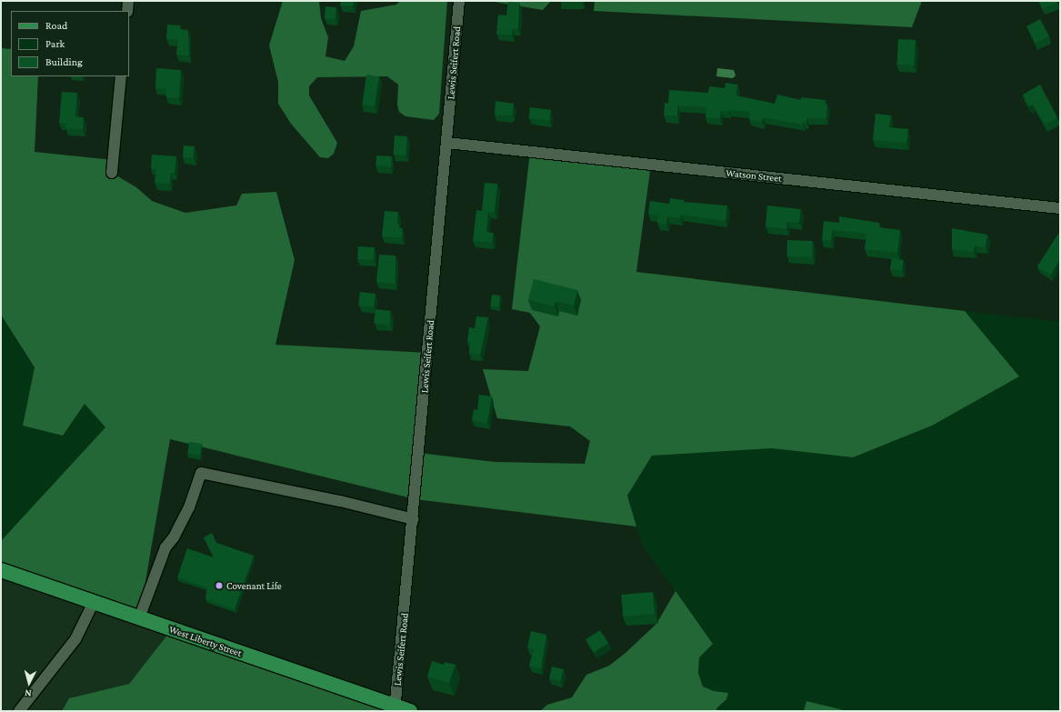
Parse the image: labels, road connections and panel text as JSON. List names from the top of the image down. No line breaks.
{"streets":{"main road":["West Liberty Street"],"street":["Lewis Seifert Road","Watson Street"]},"crossings":[["Lewis Seifert Road","Watson Street"],["Lewis Seifert Road","West Liberty Street"]],"places":["Covenant Life"],"legend":["Road","Park","Building"],"north":"bottom"}
